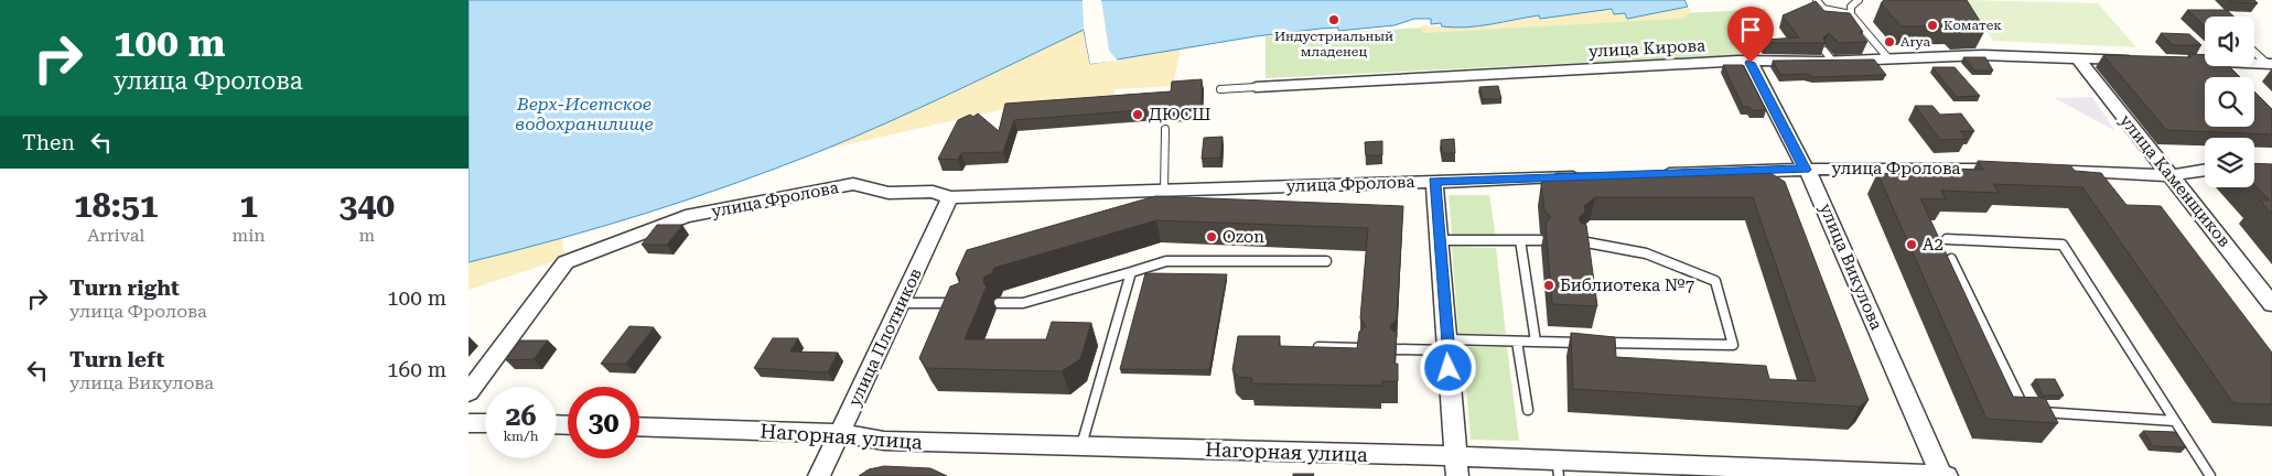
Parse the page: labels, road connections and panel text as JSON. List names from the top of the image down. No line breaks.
{"streets":{"street":["улица Кирова","улица Фролова","улица Каменщиков","улица Викулова","улица Плотников","Нагорная улица"]},"crossings":[["улица Кирова","улица Каменщиков"],["улица Кирова","улица Викулова"],["улица Фролова","улица Викулова"],["улица Фролова","улица Плотников"],["улица Викулова","Нагорная улица"],["улица Плотников","Нагорная улица"]],"water":["Верх-Исетское водохранилище"],"places":["Индустриальный младенец","Коматек","Arya","ДЮСШ","Ozon","А2","Библиотека №7"],"page":{"turn":["100 m","улица Фролова"],"then":"Then","eta":["18:51","Arrival","1","min","340","m"],"list":[{"name":"Turn right","note":"улица Фролова","value":"100 m"},{"name":"Turn left","note":"улица Викулова","value":"160 m"}],"speed":"26 km/h","limit":"30"}}
